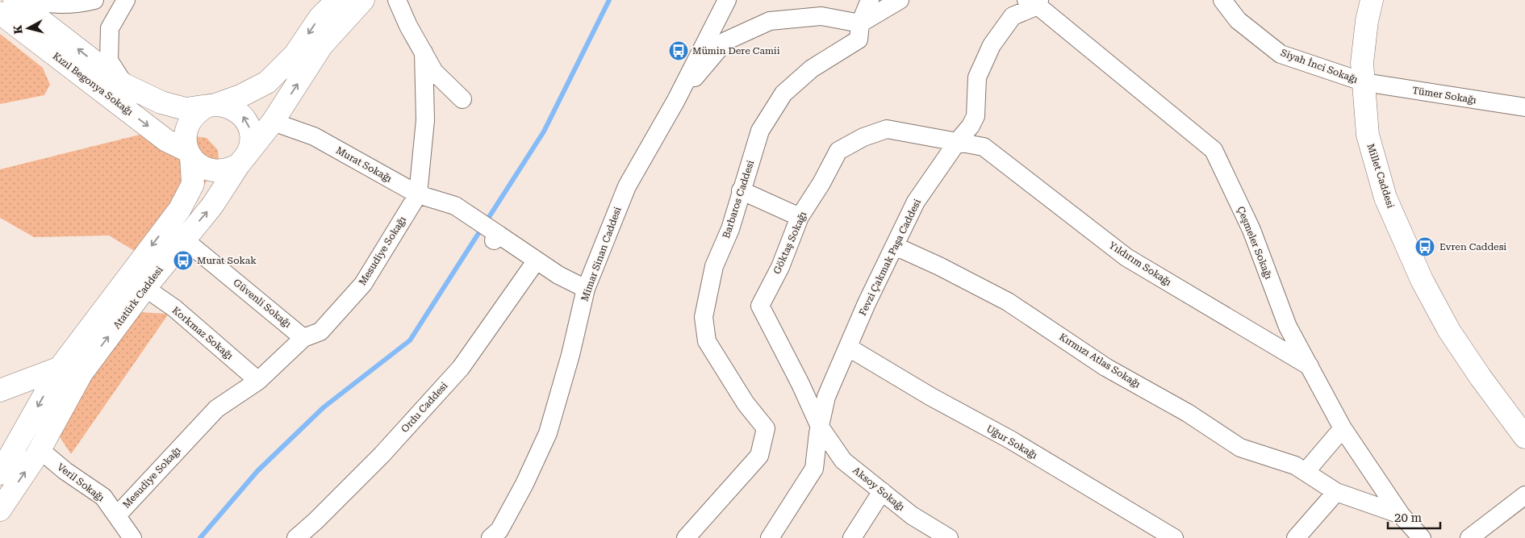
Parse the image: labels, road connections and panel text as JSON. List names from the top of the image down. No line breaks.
{"streets":{"main road":["Kızıl Begonya Sokağı","Millet Caddesi","Atatürk Caddesi"],"street":["Siyah İnci Sokağı","Tümer Sokağı","Murat Sokağı","Barbaros Caddesi","Göktaş Sokağı","Çeşmeler Sokağı","Mesudiye Sokağı","Mimar Sinan Caddesi","Fevzi Çakmak Paşa Caddesi","Yıldırım Sokağı","Güvenli Sokağı","Korkmaz Sokağı","Kırmızı Atlas Sokağı","Ordu Caddesi","Uğur Sokağı","Veril Sokağı","Aksoy Sokağı"]},"crossings":[["Siyah İnci Sokağı","Tümer Sokağı"],["Siyah İnci Sokağı","Millet Caddesi"],["Kızıl Begonya Sokağı","Atatürk Caddesi"],["Tümer Sokağı","Millet Caddesi"],["Murat Sokağı","Mesudiye Sokağı"],["Murat Sokağı","Atatürk Caddesi"],["Murat Sokağı","Ordu Caddesi"],["Göktaş Sokağı","Fevzi Çakmak Paşa Caddesi"],["Göktaş Sokağı","Yıldırım Sokağı"],["Göktaş Sokağı","Aksoy Sokağı"],["Çeşmeler Sokağı","Fevzi Çakmak Paşa Caddesi"],["Çeşmeler Sokağı","Yıldırım Sokağı"],["Çeşmeler Sokağı","Kırmızı Atlas Sokağı"],["Mesudiye Sokağı","Güvenli Sokağı"],["Mesudiye Sokağı","Korkmaz Sokağı"],["Mesudiye Sokağı","Veril Sokağı"],["Fevzi Çakmak Paşa Caddesi","Yıldırım Sokağı"],["Fevzi Çakmak Paşa Caddesi","Kırmızı Atlas Sokağı"],["Fevzi Çakmak Paşa Caddesi","Uğur Sokağı"],["Fevzi Çakmak Paşa Caddesi","Aksoy Sokağı"],["Atatürk Caddesi","Güvenli Sokağı"],["Atatürk Caddesi","Korkmaz Sokağı"],["Atatürk Caddesi","Veril Sokağı"]],"places":{"bus stop":["Mümin Dere Camii","Evren Caddesi","Murat Sokak"]},"scale_bar":"20 m","north":"left"}
